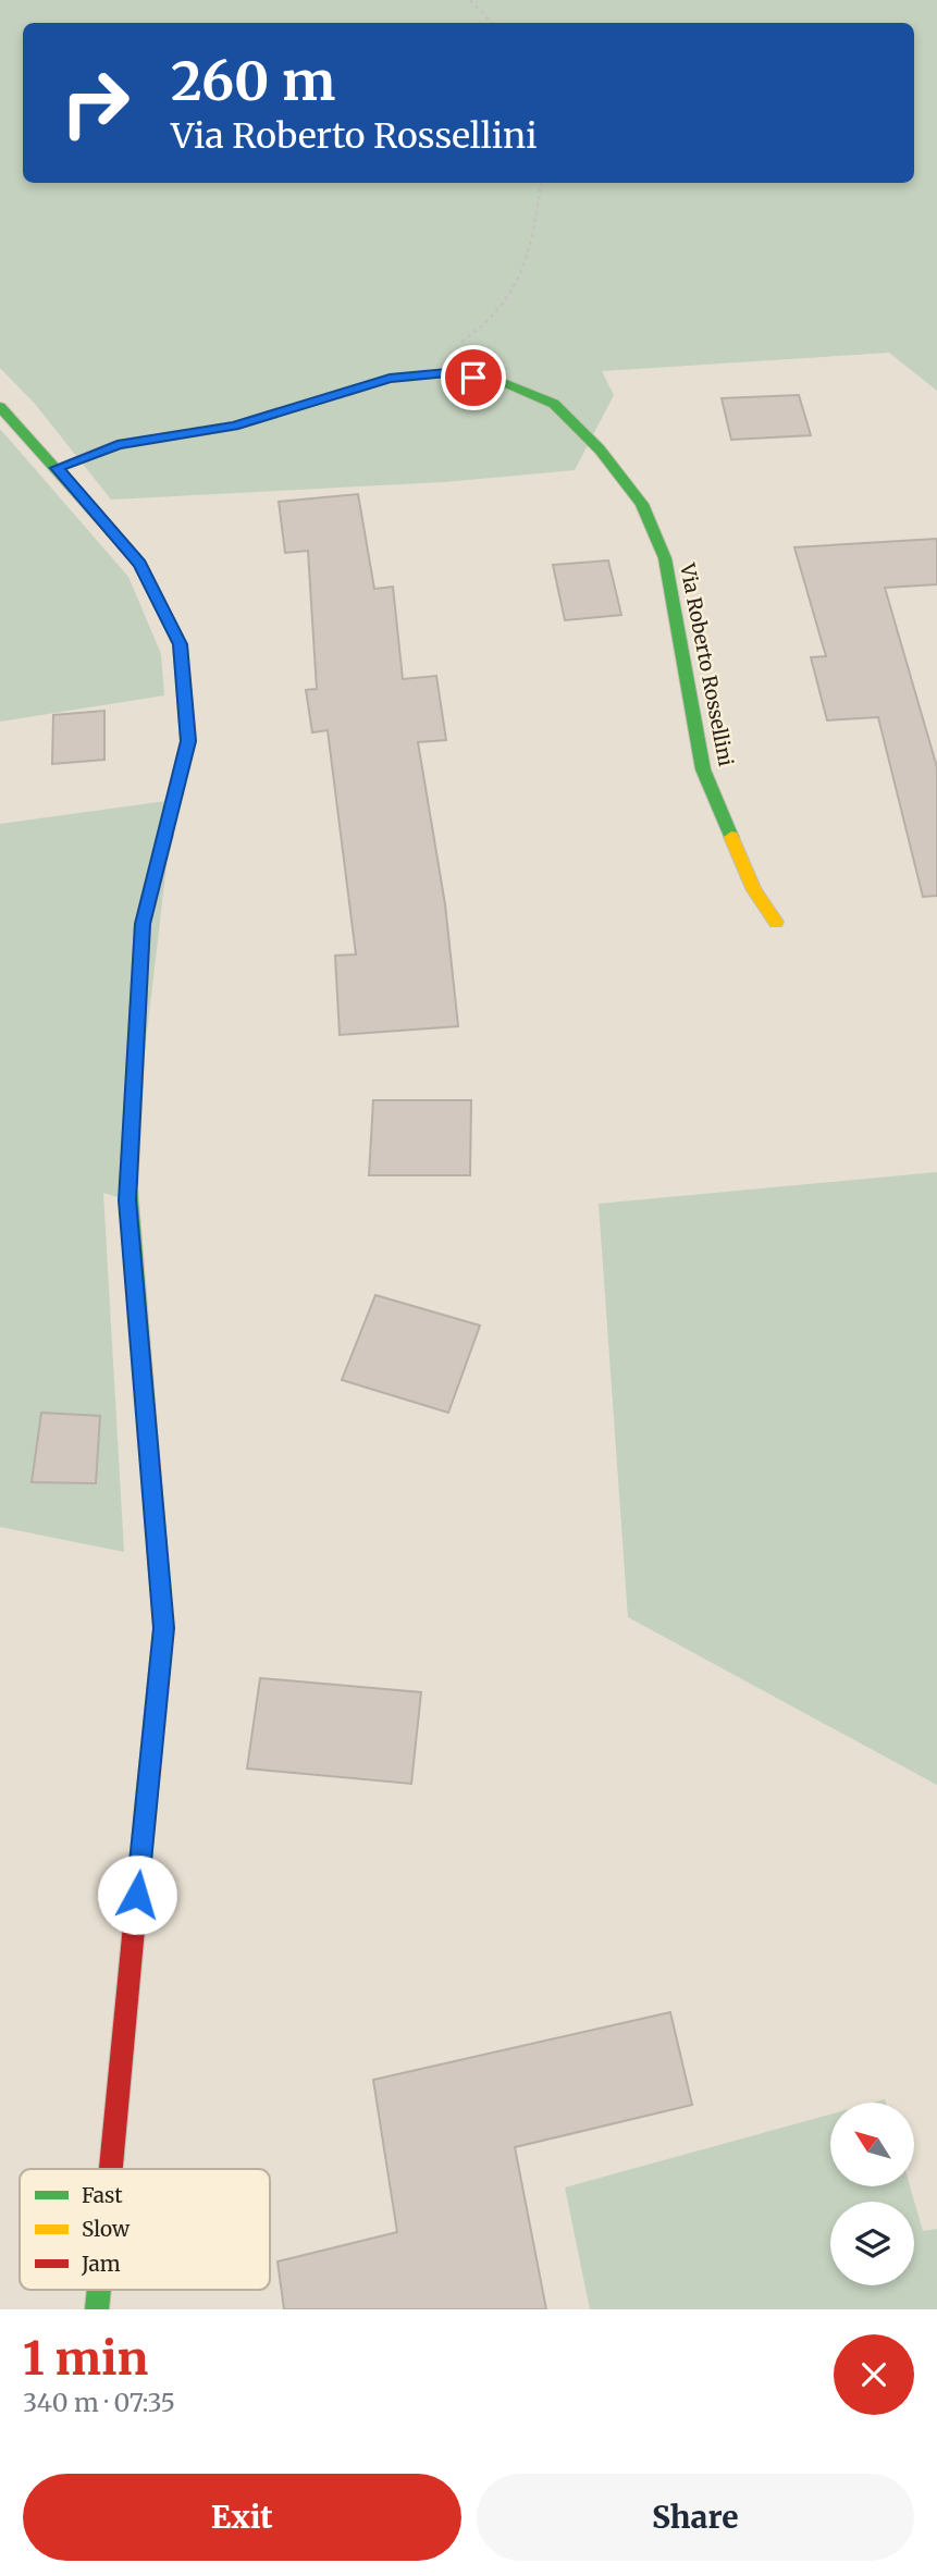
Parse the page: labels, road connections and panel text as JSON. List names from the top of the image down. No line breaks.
{"streets":{"street":["Via Roberto Rossellini"]},"legend":["Fast","Slow","Jam"],"north":"top left","page":{"turn":["260 m","Via Roberto Rossellini"],"heading":["1 min","340 m · 07:35"],"buttons":["Exit","Share"]}}
